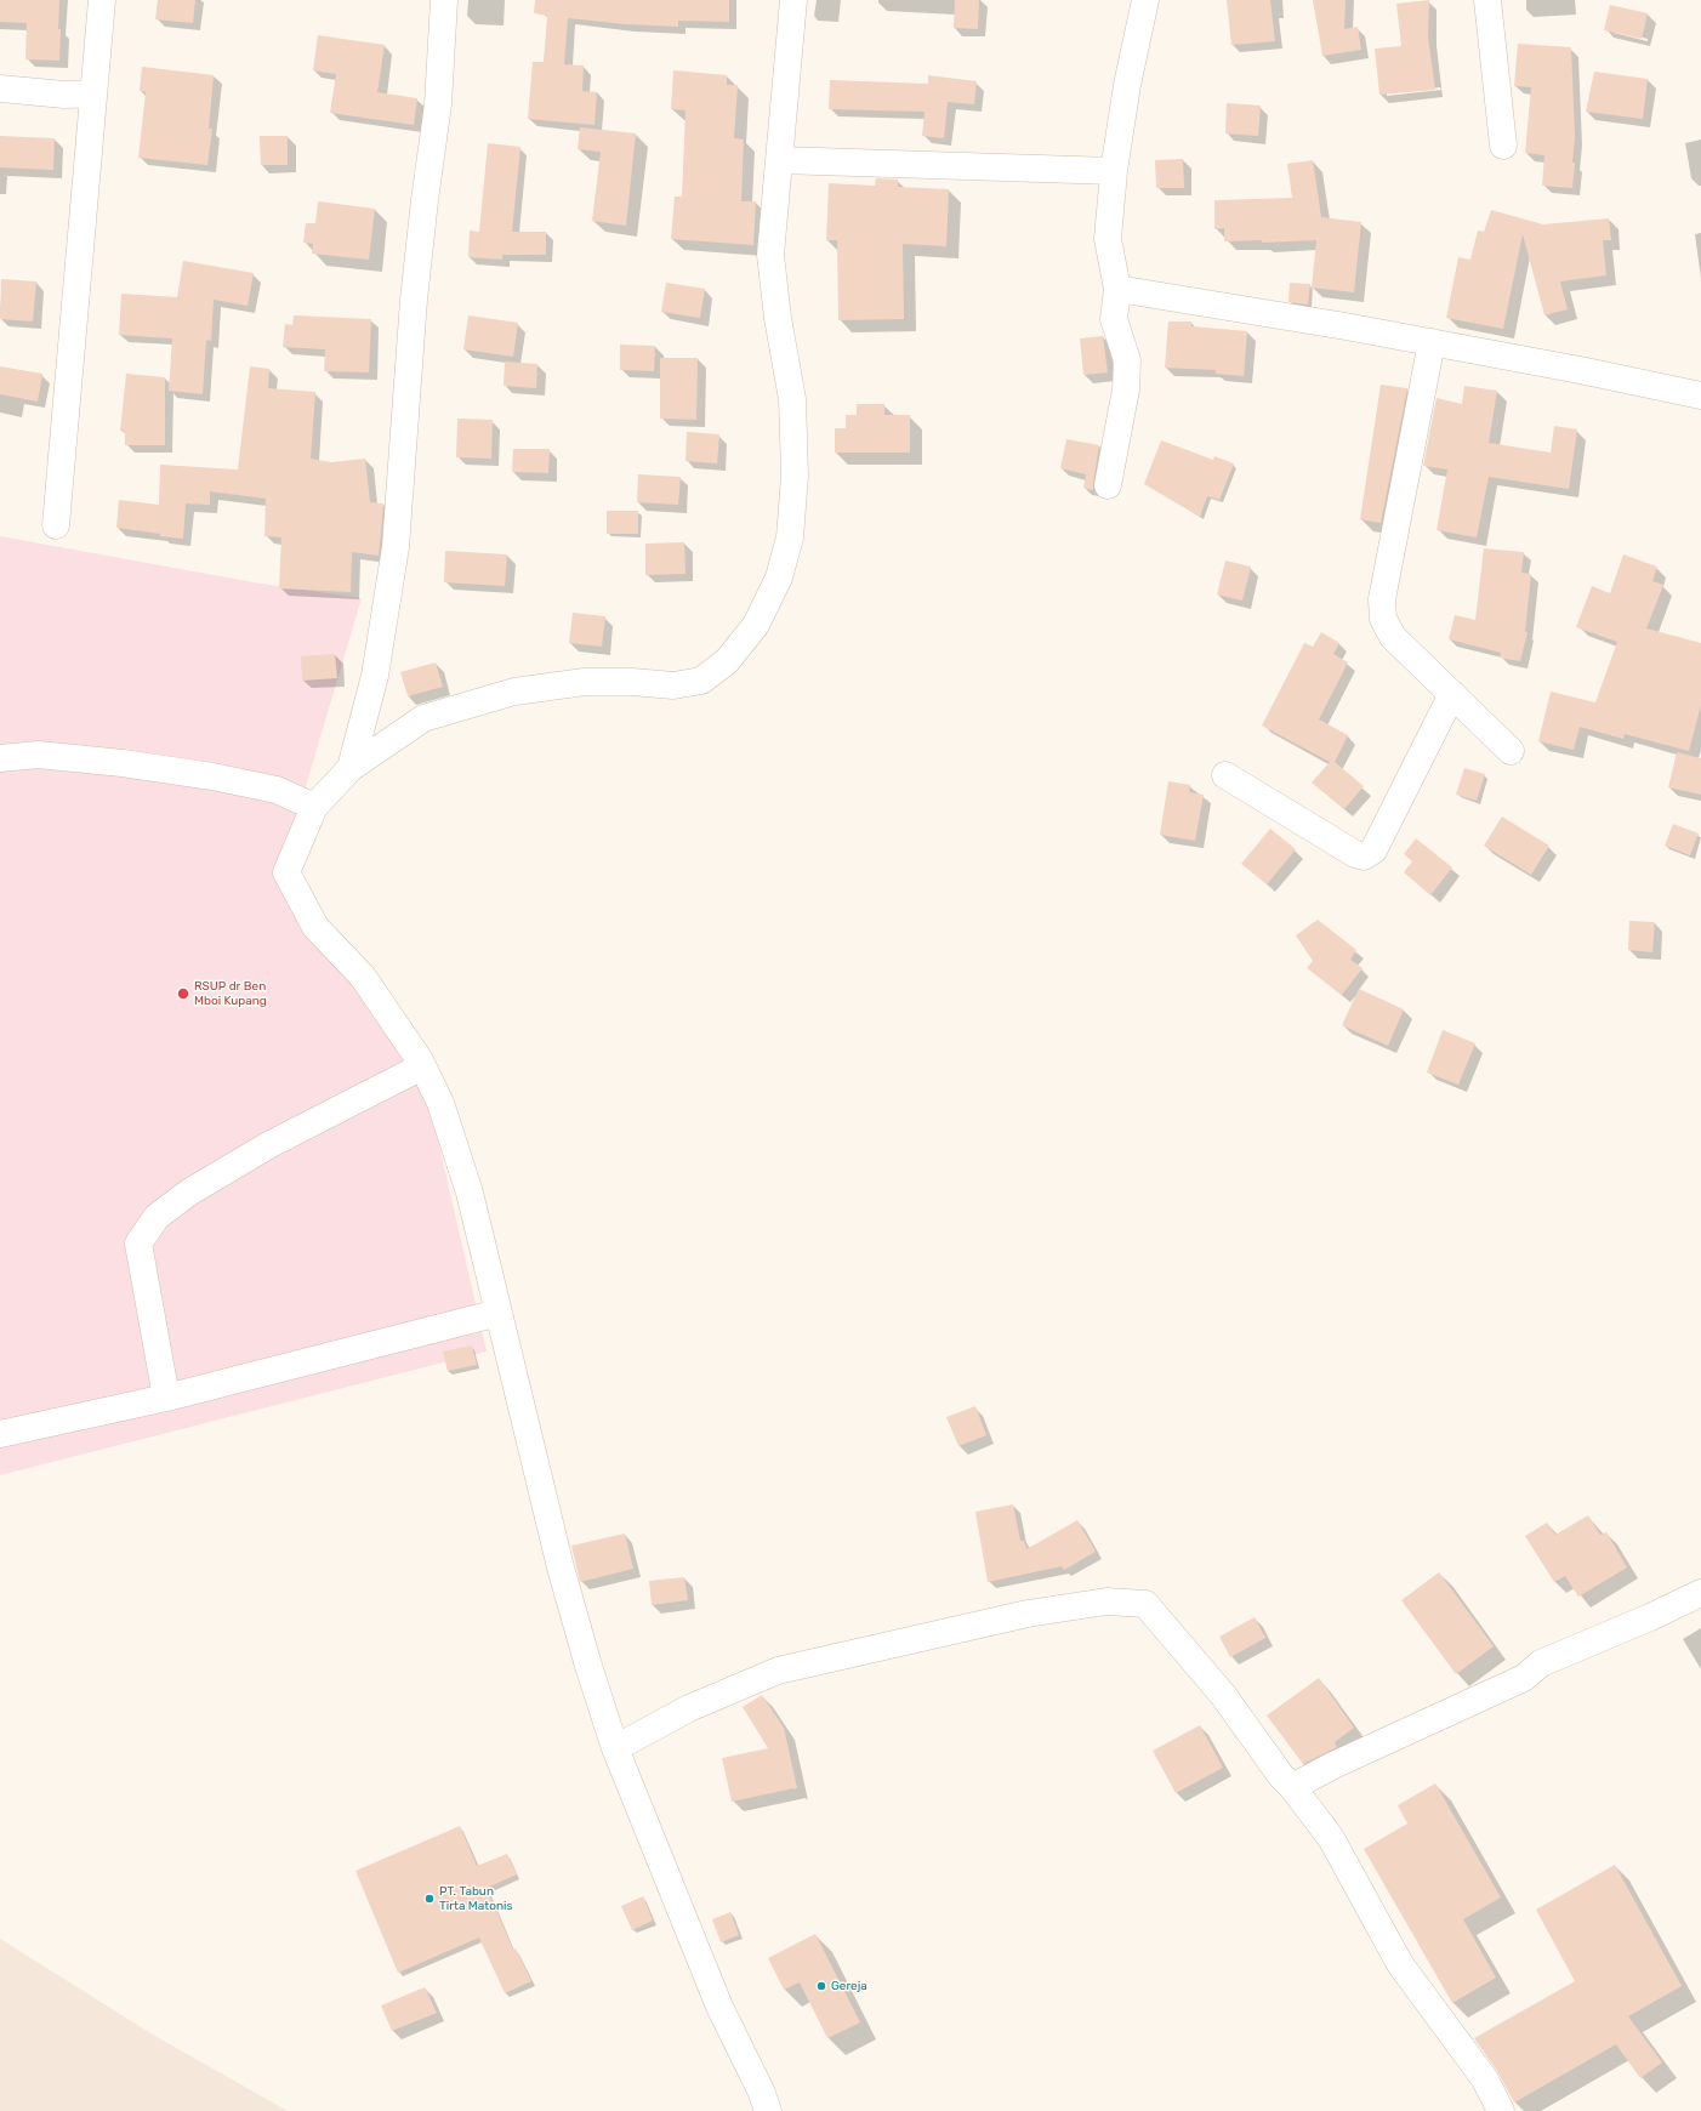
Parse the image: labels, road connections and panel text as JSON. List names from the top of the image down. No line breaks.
{"places":["RSUP dr Ben Mboi Kupang","PT. Tabun Tirta Matonis","Gereja"]}
